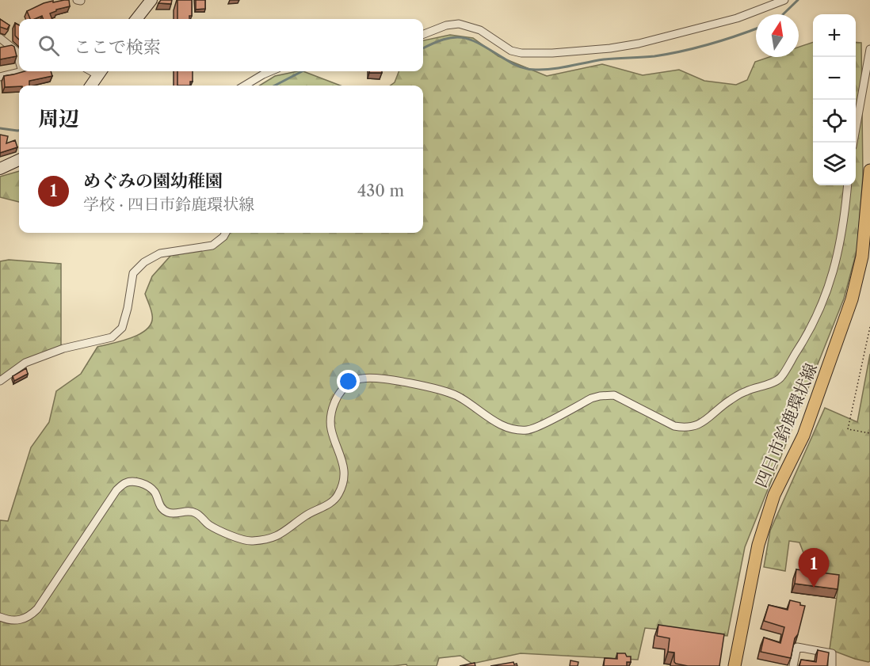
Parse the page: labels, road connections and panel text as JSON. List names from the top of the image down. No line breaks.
{"streets":{"main road":["四日市鈴鹿環状線"]},"north":"top","page":{"map_buttons":["+","−"],"search":"ここで検索","heading":"周辺","list":[{"mark":"1","name":"めぐみの園幼稚園","note":"学校 · 四日市鈴鹿環状線","value":"430 m"}],"pins":"1"}}
